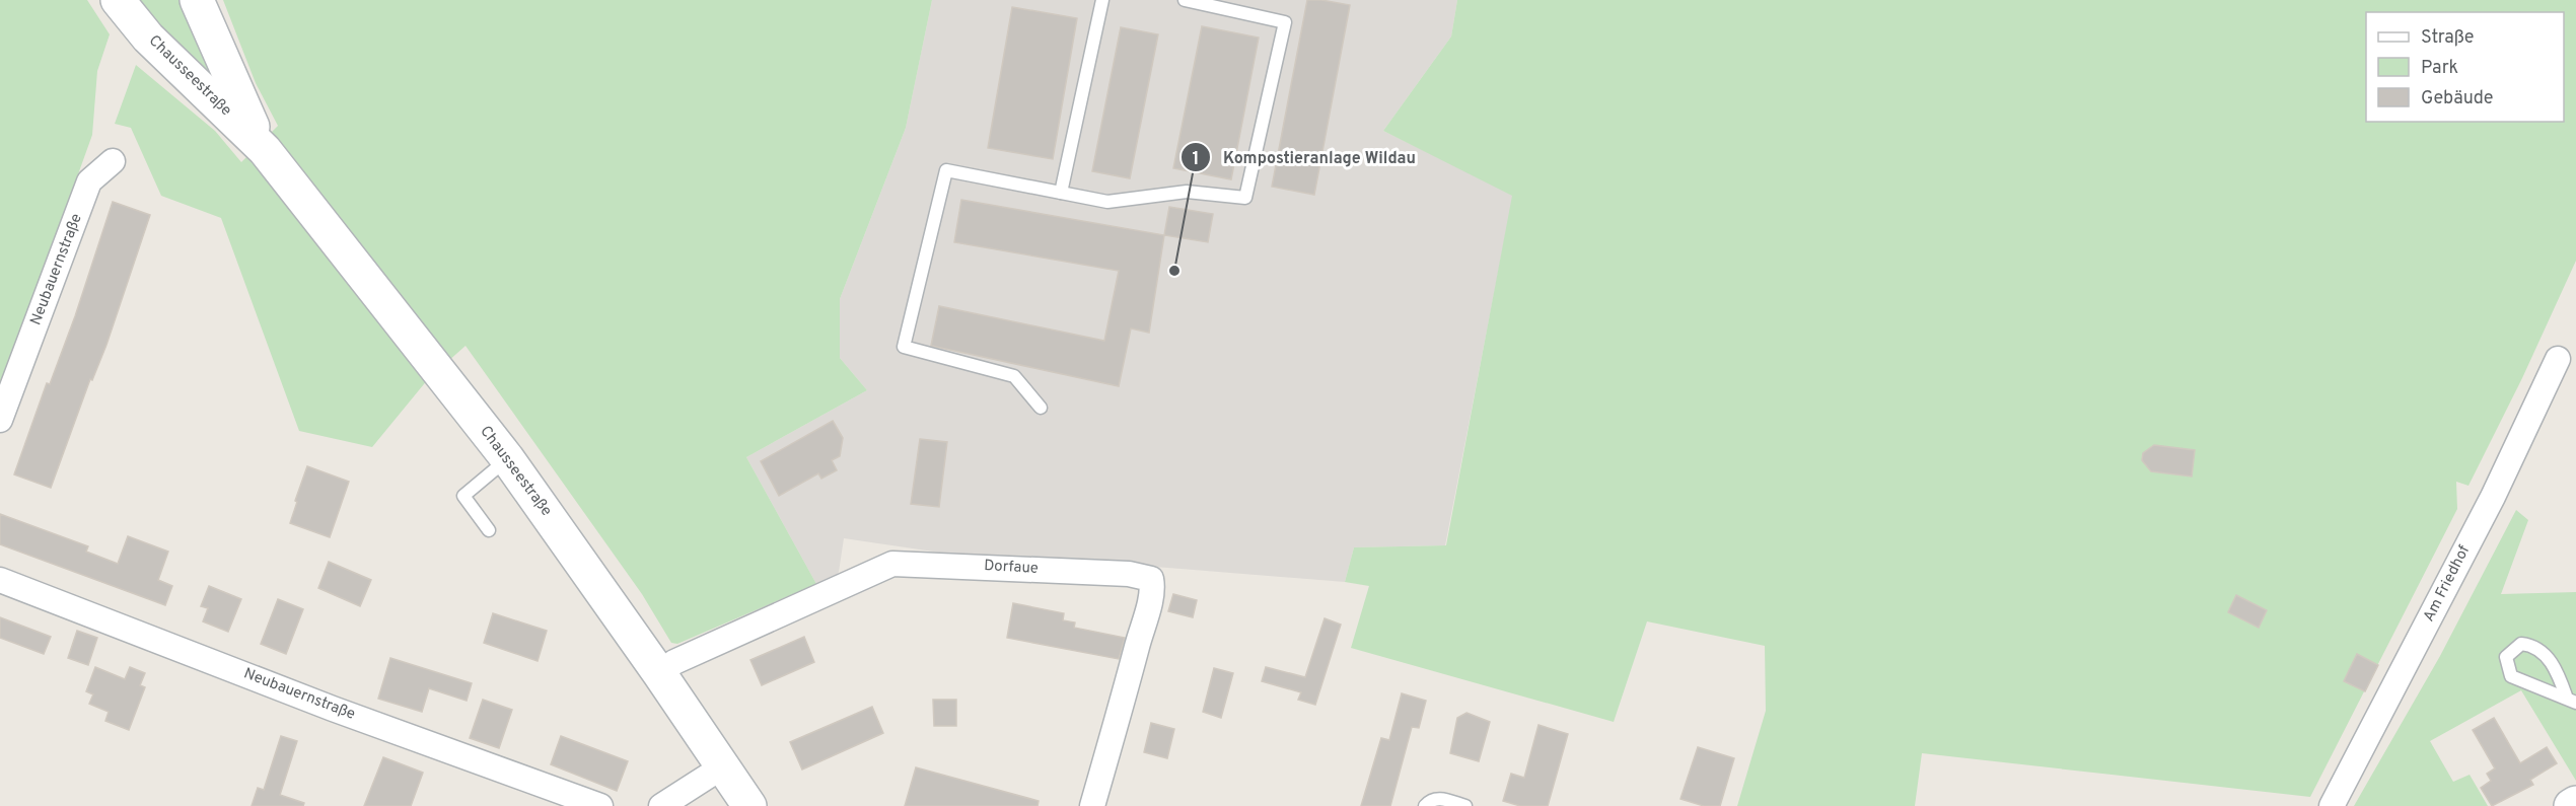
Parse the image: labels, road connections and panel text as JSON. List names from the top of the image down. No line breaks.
{"streets":{"street":["Chausseestraße","Neubauernstraße","Dorfaue","Am Friedhof"]},"crossings":[["Chausseestraße","Dorfaue"]],"places":["Kompostieranlage Wildau"],"legend":["Straße","Park","Gebäude"]}
